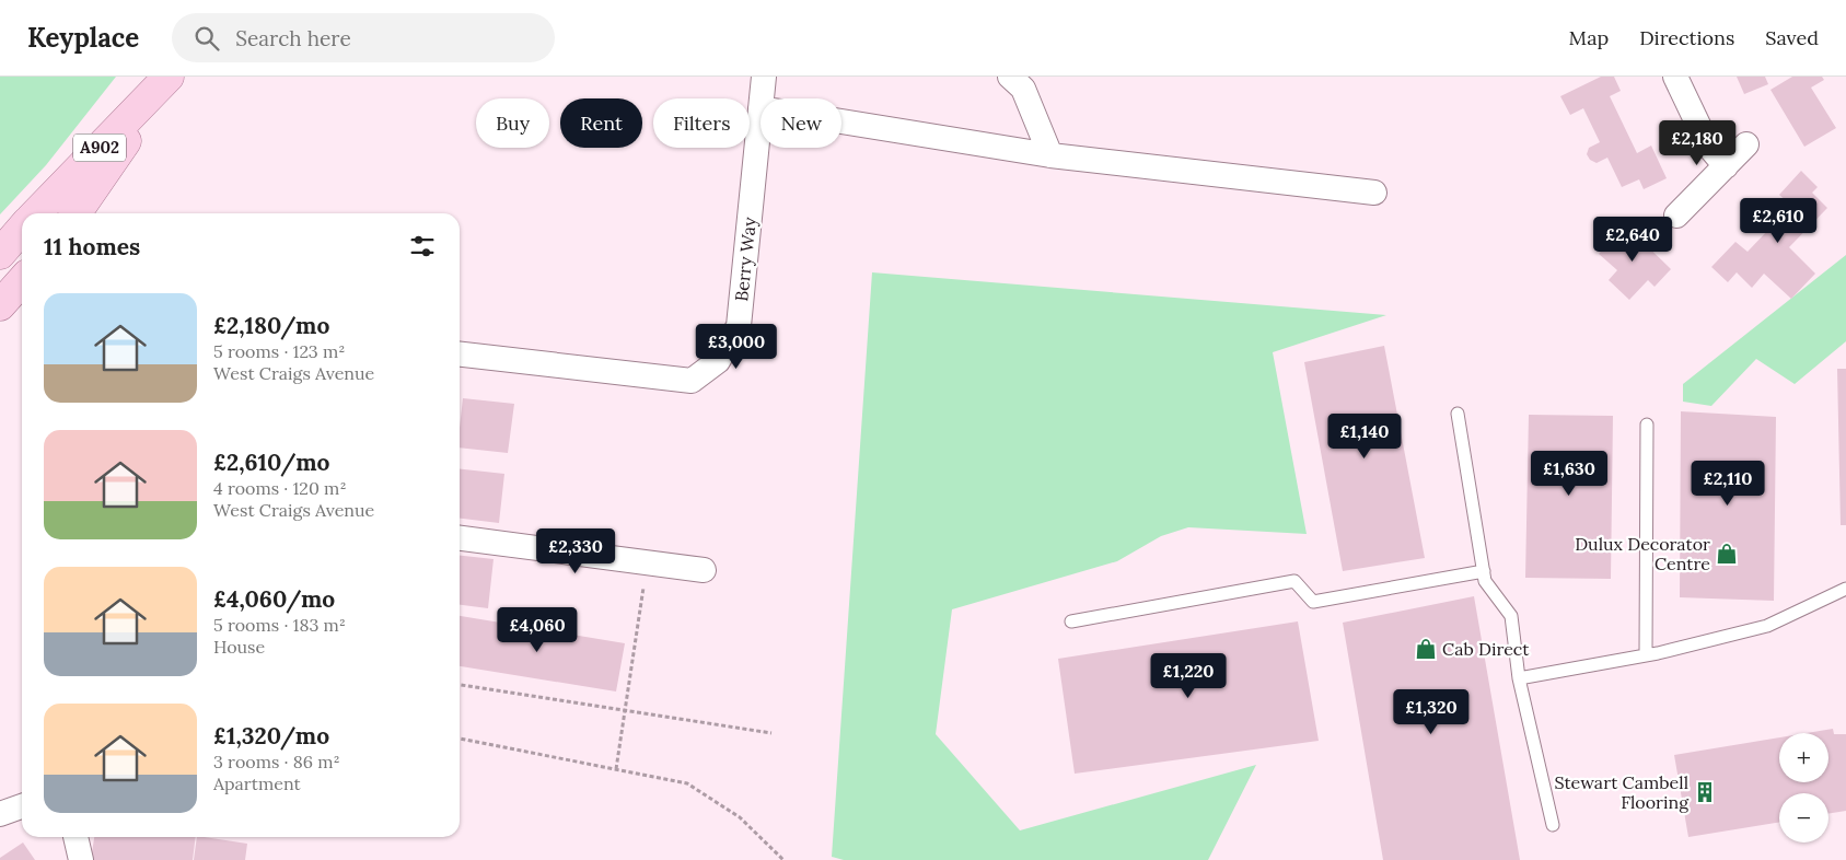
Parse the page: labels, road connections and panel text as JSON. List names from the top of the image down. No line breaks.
{"streets":{"main road":["A902"],"street":["Berry Way"]},"places":{"shop":["Dulux Decorator Centre","Cab Direct"],"building":["Stewart Cambell Flooring"]},"page":{"header":"Keyplace","search":"Search here","nav":["Map","Directions","Saved"],"chip":["Buy","Rent","Filters","New"],"price":["£2,180","£2,610","£2,640","£3,000","£1,140","£1,630","£2,110","£2,330","£4,060","£1,220","£1,320"],"heading":"11 homes","list":[{"name":"£2,180/mo","note":"5 rooms · 123 m² · West Craigs Avenue"},{"name":"£2,610/mo","note":"4 rooms · 120 m² · West Craigs Avenue"},{"name":"£4,060/mo","note":"5 rooms · 183 m² · House"},{"name":"£1,320/mo","note":"3 rooms · 86 m² · Apartment"}],"map_buttons":["+","−"]}}
